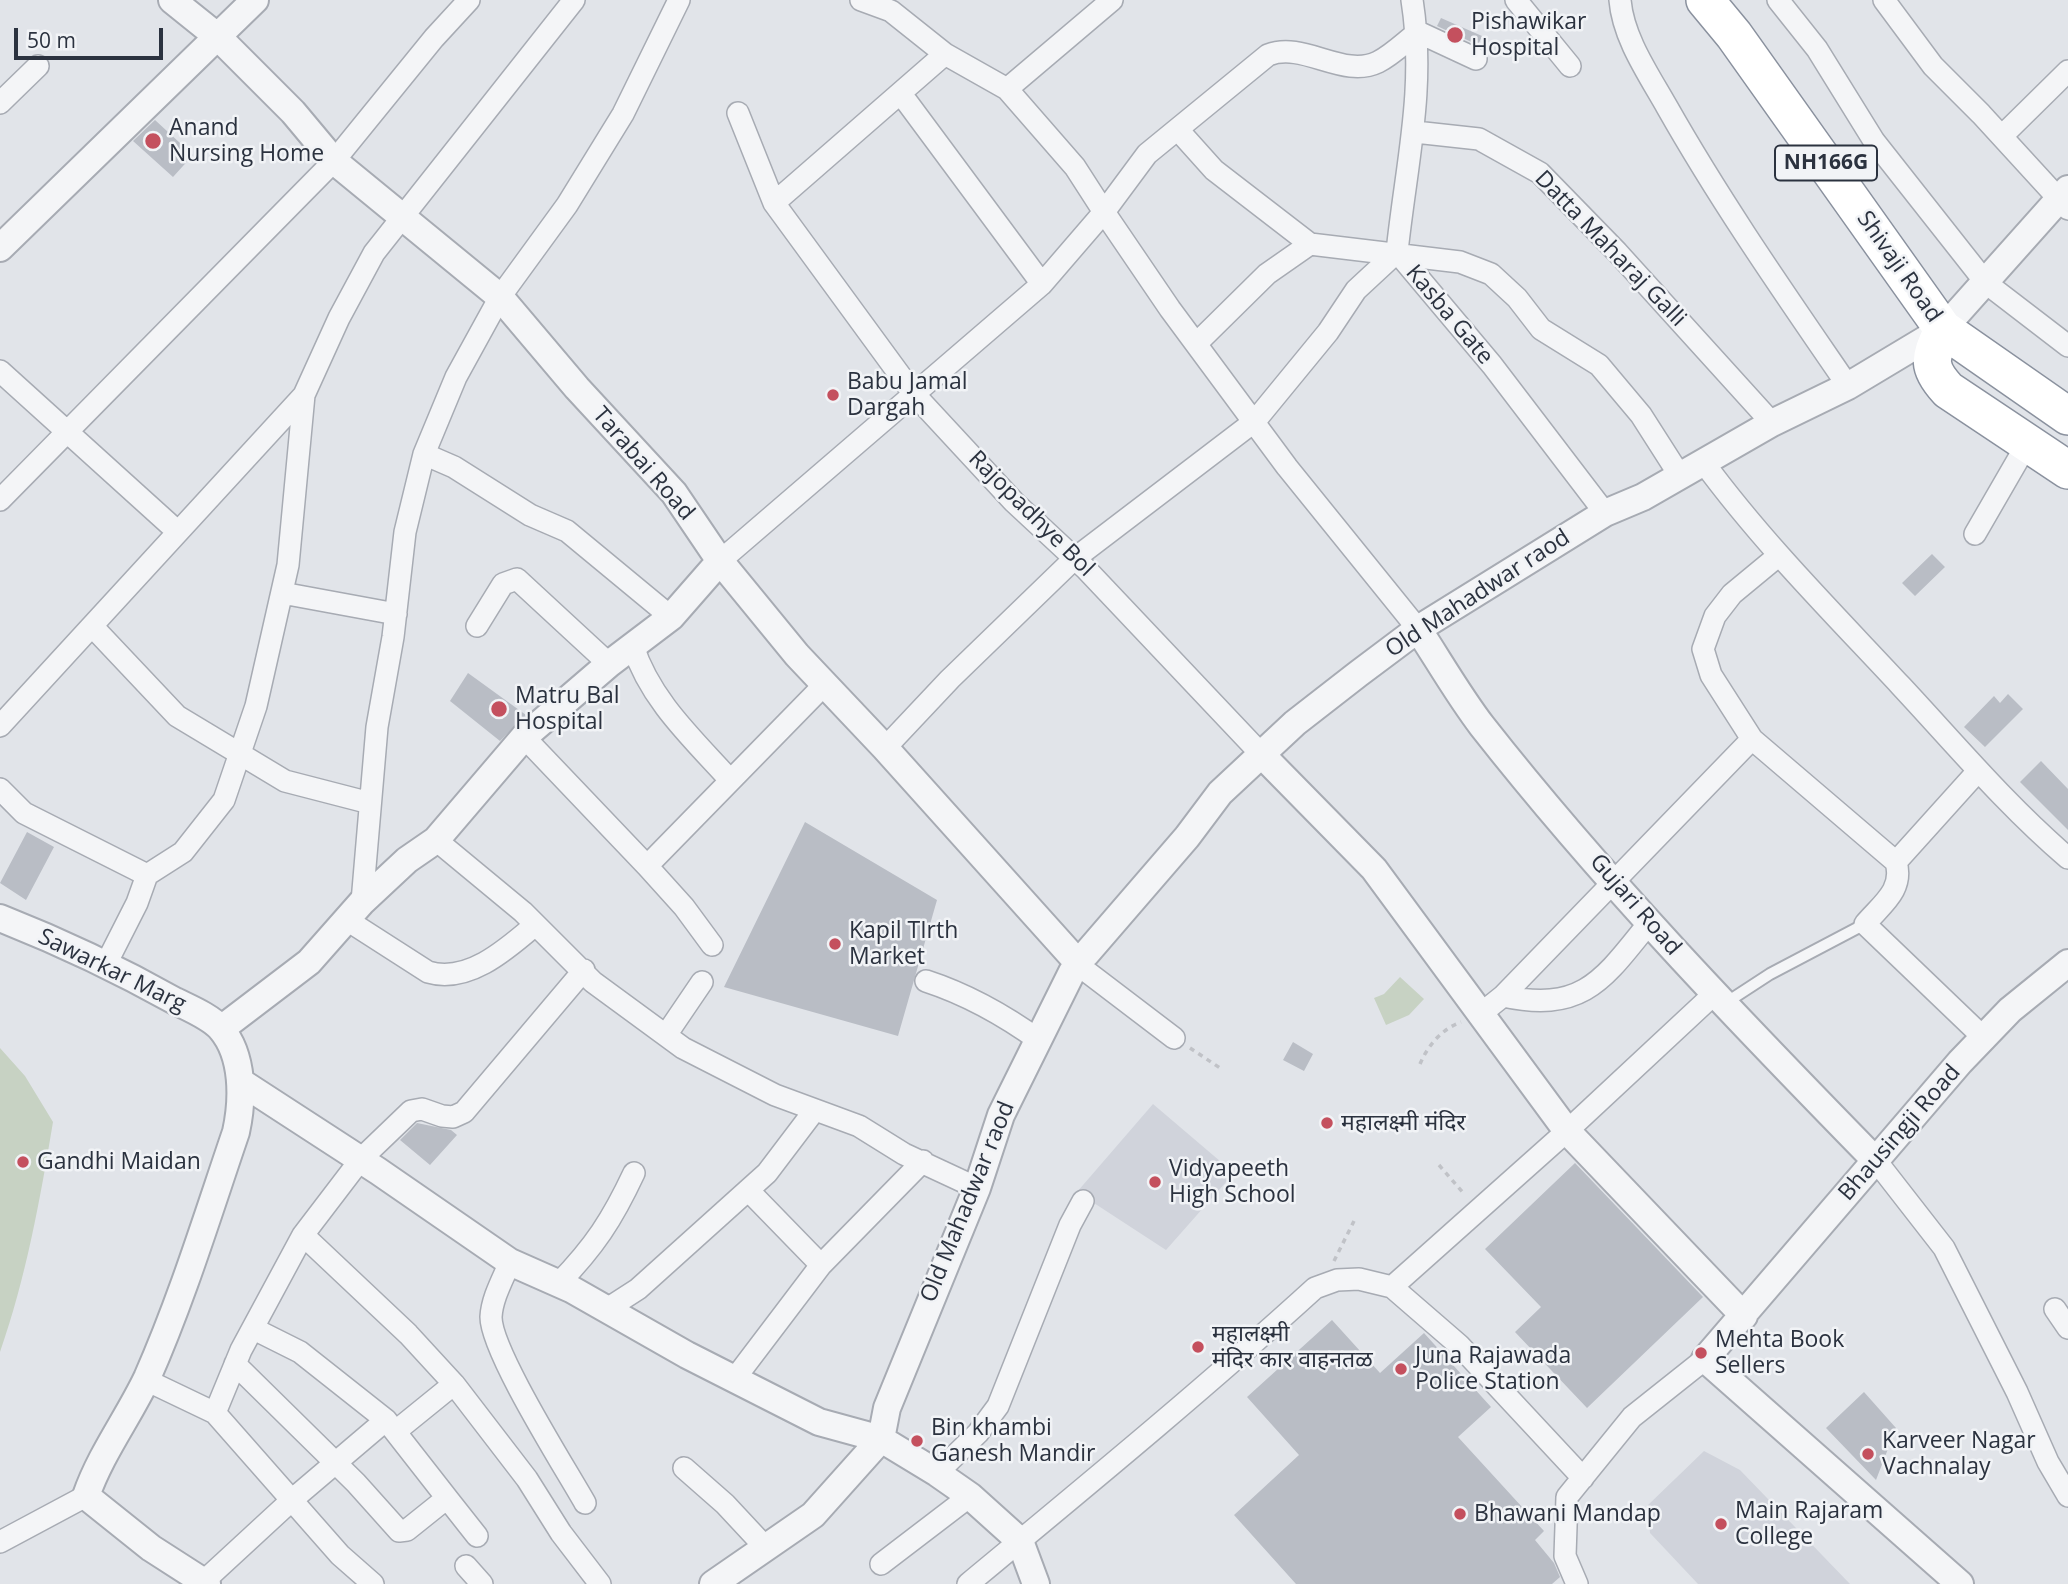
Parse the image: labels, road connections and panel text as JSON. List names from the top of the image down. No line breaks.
{"streets":{"highway":["NH166G","Shivaji Road"],"street":["Datta Maharaj Galli","Kasba Gate","Tarabai Road","Rajopadhye Bol","Old Mahadwar raod","Gujari Road","Sawarkar Marg","Bhausingji Road"]},"crossings":[["NH166G","Shivaji Road"],["NH166G","Old Mahadwar raod"],["Datta Maharaj Galli","Kasba Gate"],["Datta Maharaj Galli","Old Mahadwar raod"],["Shivaji Road","Old Mahadwar raod"],["Kasba Gate","Old Mahadwar raod"],["Tarabai Road","Old Mahadwar raod"],["Rajopadhye Bol","Old Mahadwar raod"],["Old Mahadwar raod","Gujari Road"],["Gujari Road","Bhausingji Road"]],"places":["Pishawikar Hospital","Anand Nursing Home","Babu Jamal Dargah","Matru Bal Hospital","Kapil TIrth Market","महालक्ष्मी मंदिर","Gandhi Maidan","Vidyapeeth High School","महालक्ष्मी मंदिर कार वाहनतळ","Mehta Book Sellers","Juna Rajawada Police Station","Bin khambi Ganesh Mandir","Karveer Nagar Vachnalay","Bhawani Mandap","Main Rajaram College"],"scale_bar":"50 m"}
